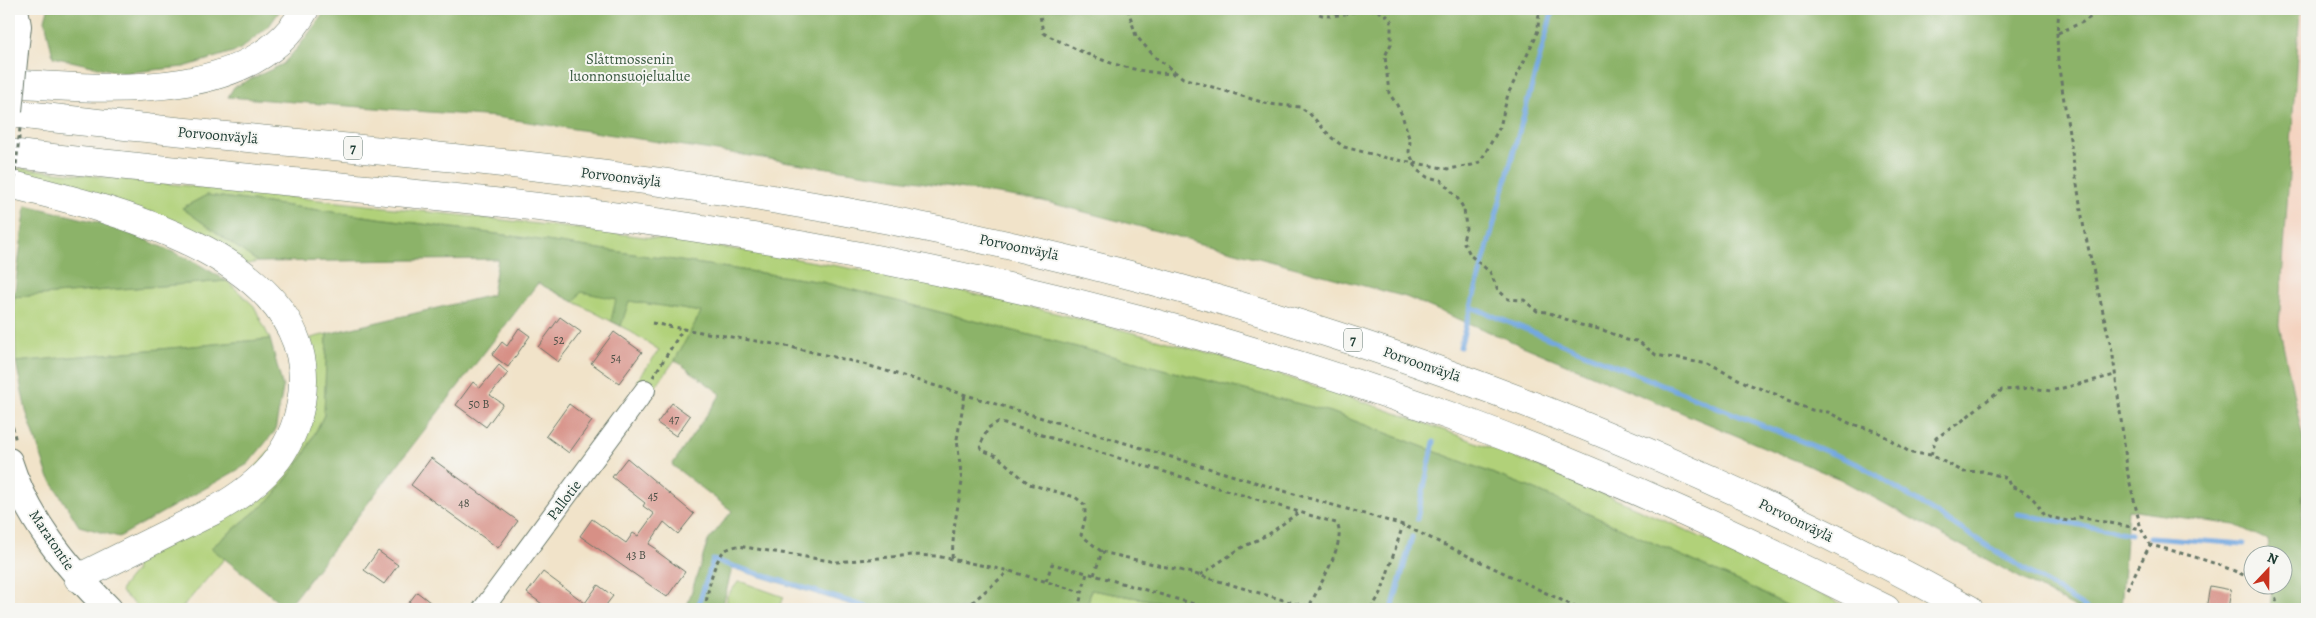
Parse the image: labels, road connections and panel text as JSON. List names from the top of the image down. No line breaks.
{"streets":{"highway":["Porvoonväylä","7"],"main road":["Maratontie"],"street":["Pallotie"]},"parks":["Slåttmossenin luonnonsuojelualue"],"house_numbers":["52","54","50 B","47","45","48","43 B"],"north":"top"}
